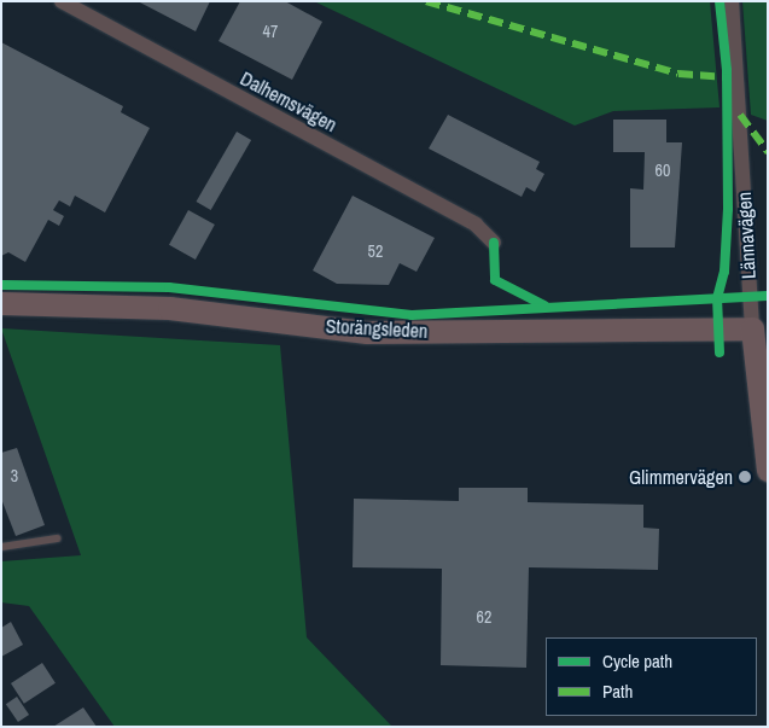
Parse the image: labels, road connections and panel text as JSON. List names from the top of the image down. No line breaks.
{"streets":{"main road":["Lännavägen","Storängsleden"],"street":["Dalhemsvägen"]},"crossings":[["Lännavägen","Storängsleden"]],"places":["Glimmervägen"],"house_numbers":["47","60","52","3","62"],"legend":["Cycle path","Path"]}
